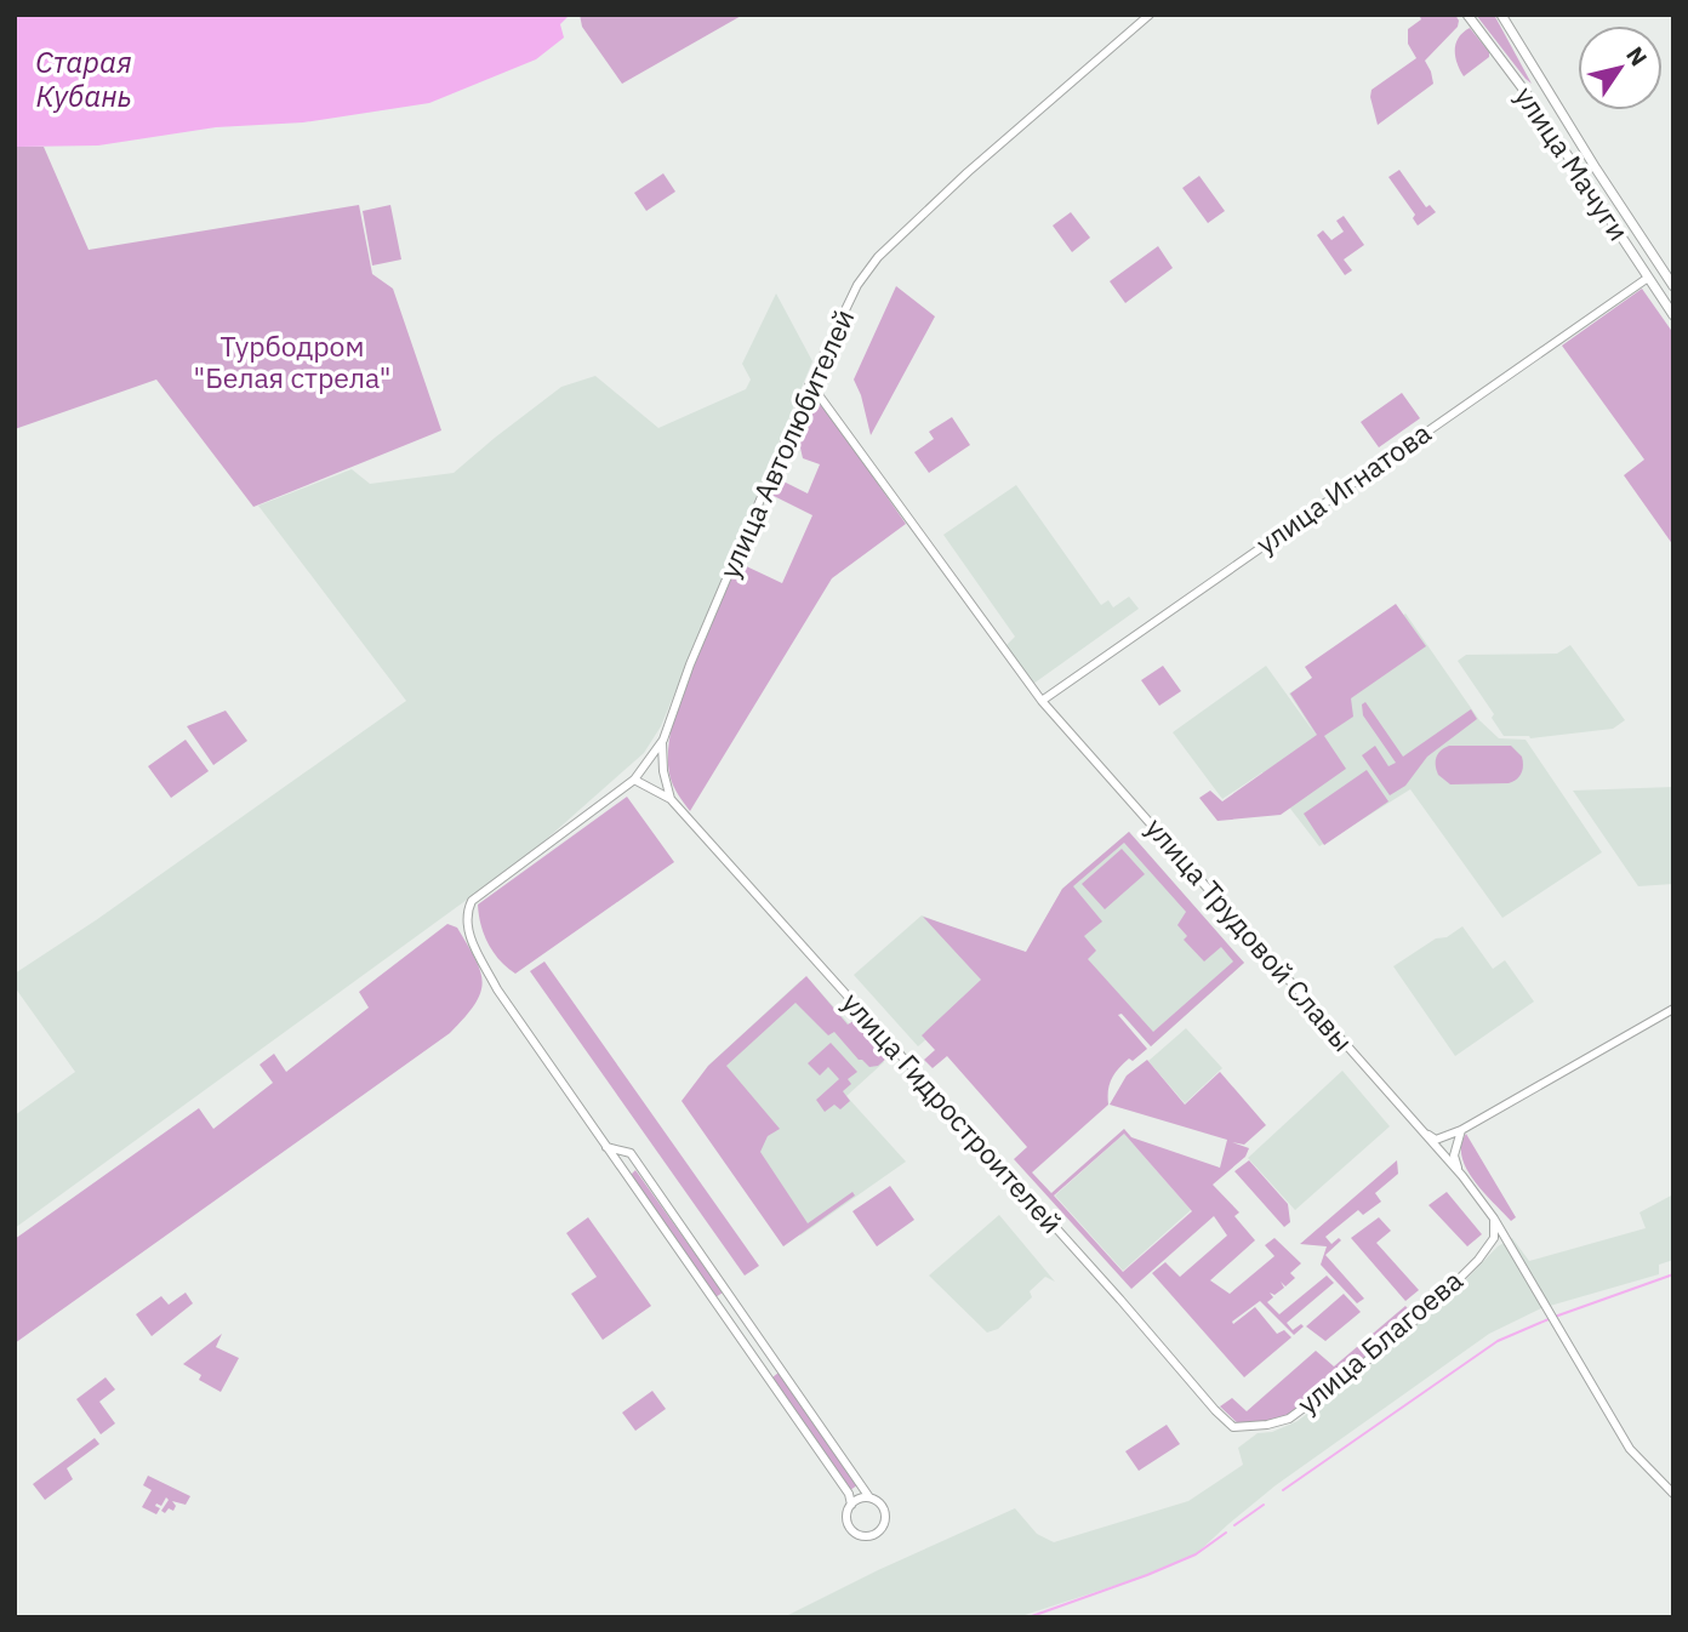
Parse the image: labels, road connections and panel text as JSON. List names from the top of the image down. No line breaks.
{"streets":{"main road":["улица Мачуги"],"street":["улица Автолюбителей","улица Игнатова","улица Трудовой Славы","улица Гидростроителей","улица Благоева"]},"crossings":[["улица Мачуги","улица Игнатова"],["улица Автолюбителей","улица Трудовой Славы"],["улица Автолюбителей","улица Гидростроителей"],["улица Игнатова","улица Трудовой Славы"],["улица Трудовой Славы","улица Благоева"],["улица Гидростроителей","улица Благоева"]],"water":["Старая Кубань"],"parks":["Турбодром \"Белая стрела\""],"north":"top right"}
